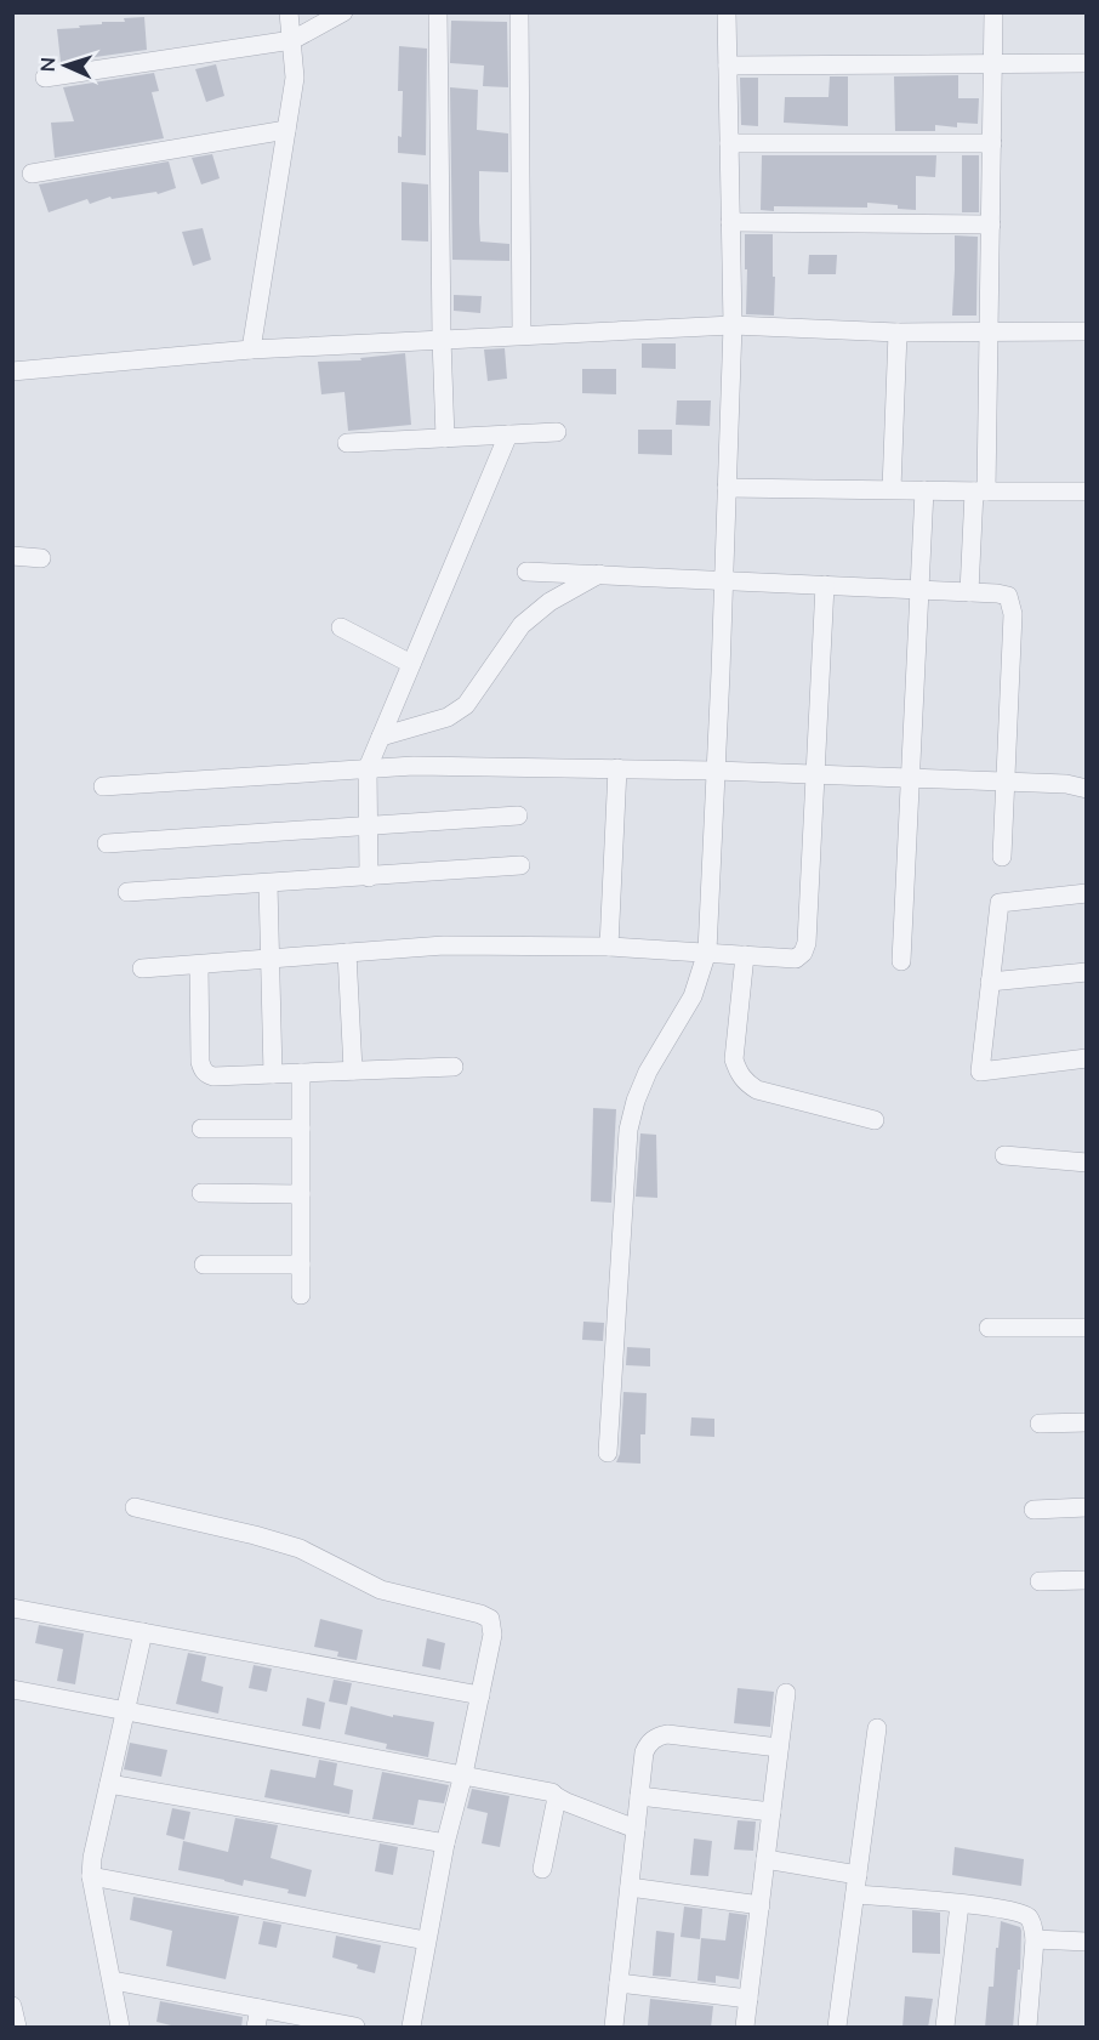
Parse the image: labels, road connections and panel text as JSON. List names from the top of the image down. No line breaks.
{"north":"left"}
